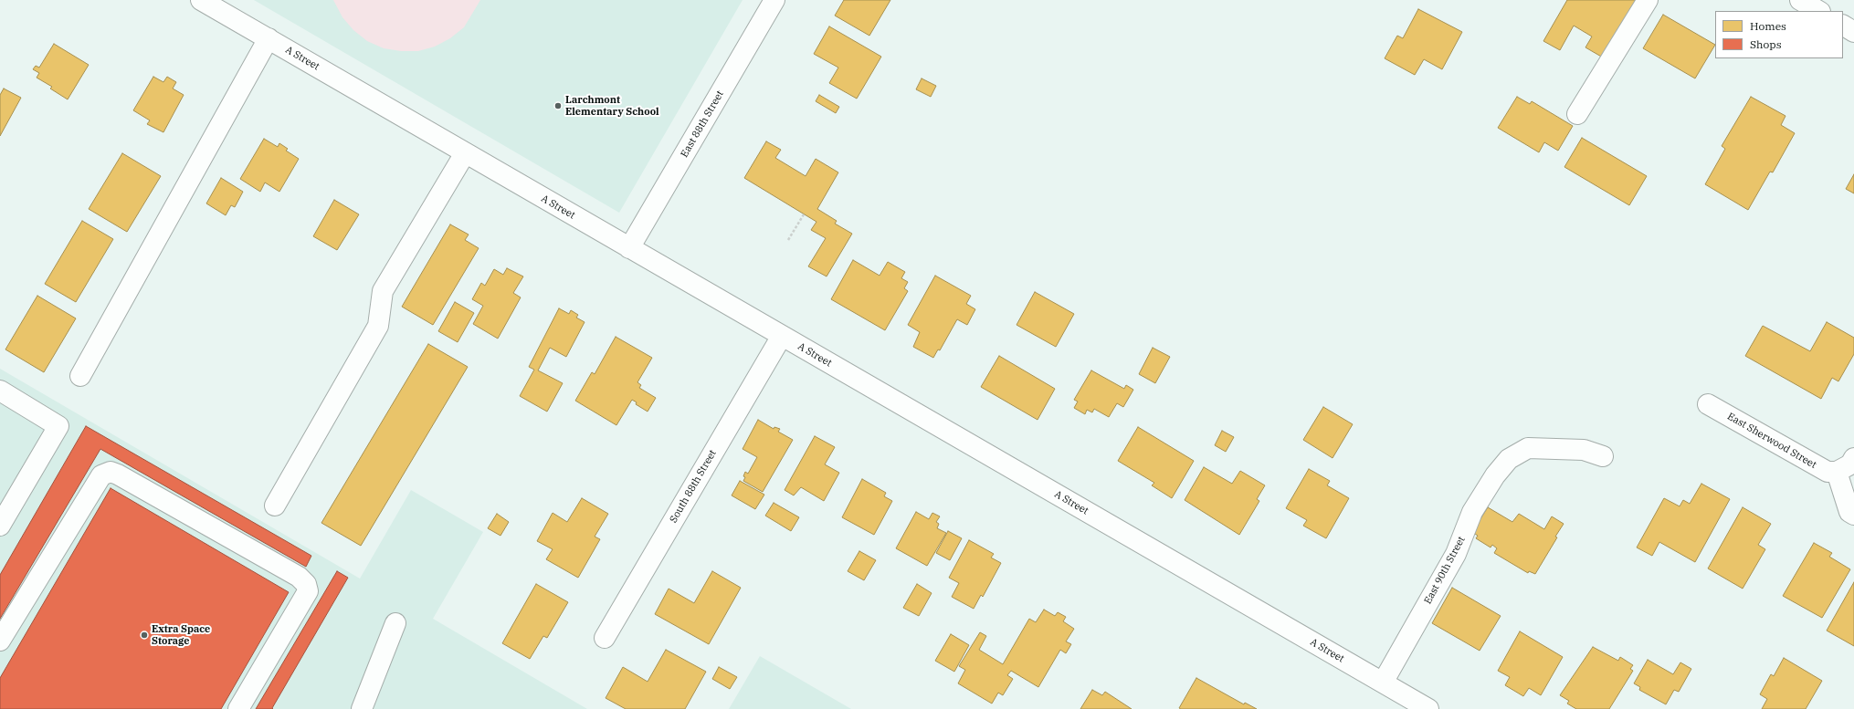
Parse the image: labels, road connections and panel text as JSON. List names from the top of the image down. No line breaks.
{"streets":{"street":["A Street","East 88th Street","East Sherwood Street","South 88th Street","East 90th Street"]},"crossings":[["A Street","East 88th Street"],["A Street","South 88th Street"],["A Street","East 90th Street"]],"places":["Larchmont Elementary School","Extra Space Storage"],"legend":["Homes","Shops"]}
